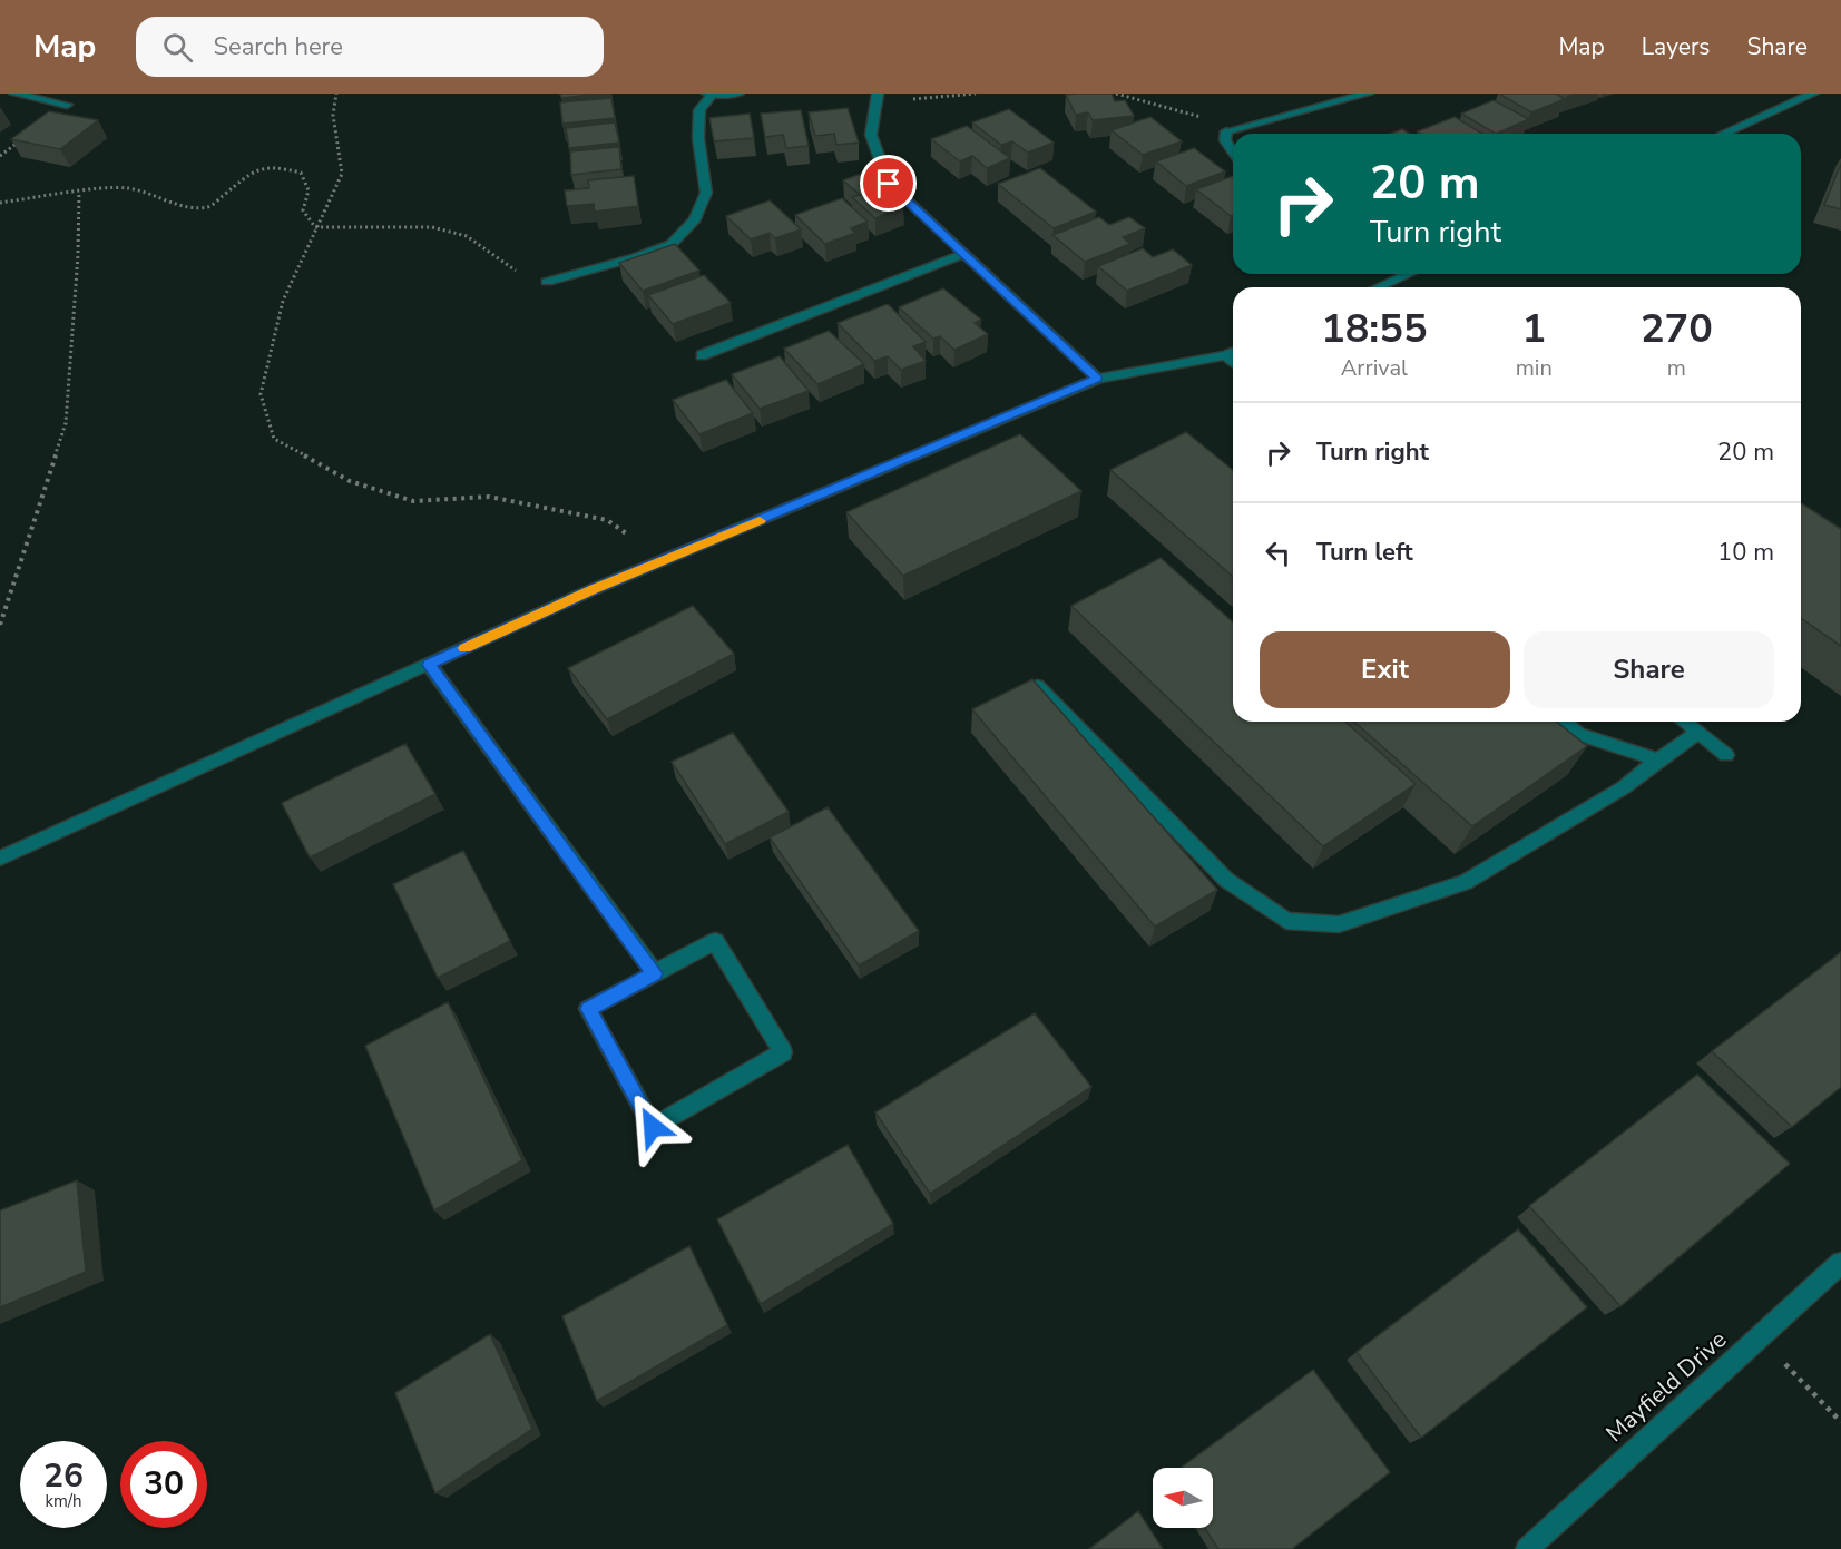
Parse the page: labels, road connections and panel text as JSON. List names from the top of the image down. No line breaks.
{"streets":{"street":["Mayfield Drive"]},"north":"left","page":{"header":"Map","search":"Search here","nav":["Map","Layers","Share"],"turn":["20 m","Turn right"],"eta":["18:55","Arrival","1","min","270","m"],"list":[{"name":"Turn right","value":"20 m"},{"name":"Turn left","value":"10 m"}],"buttons":["Exit","Share"],"speed":"26 km/h","limit":"30"}}
